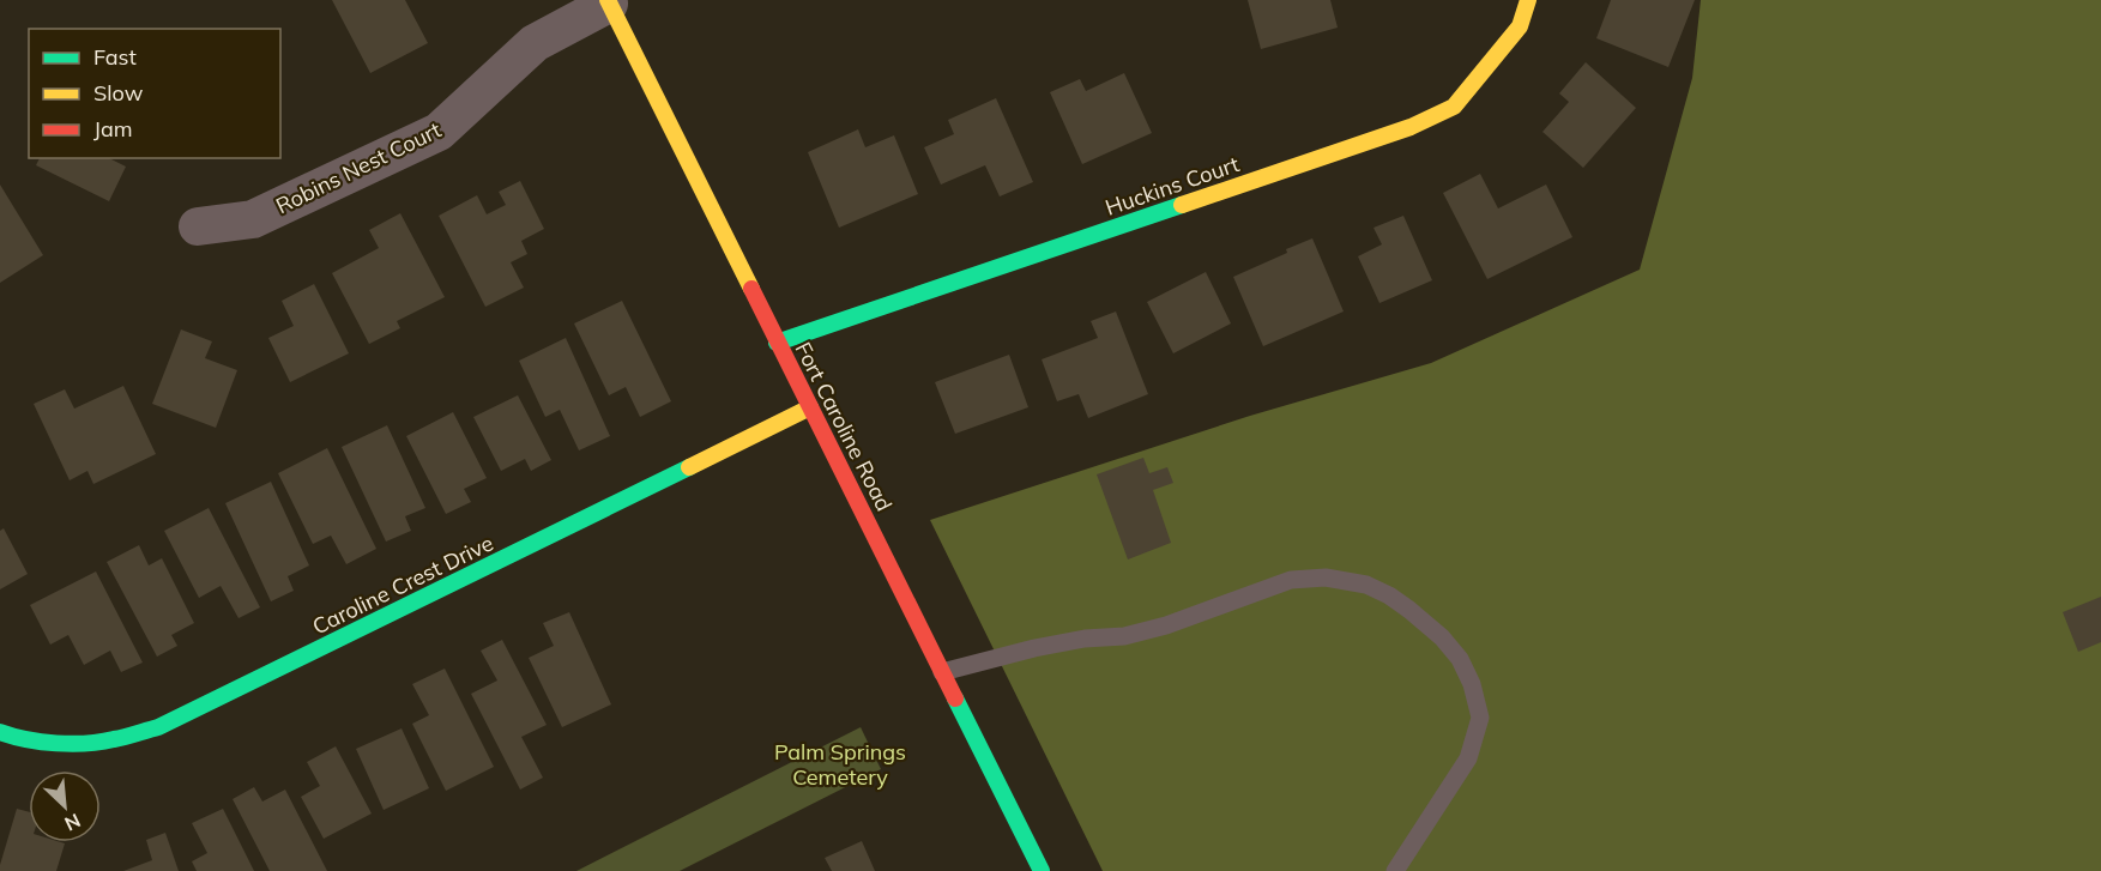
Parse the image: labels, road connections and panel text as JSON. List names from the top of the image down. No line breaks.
{"streets":{"street":["Robins Nest Court","Huckins Court","Fort Caroline Road","Caroline Crest Drive"]},"crossings":[["Robins Nest Court","Fort Caroline Road"],["Huckins Court","Fort Caroline Road"],["Fort Caroline Road","Caroline Crest Drive"]],"parks":["Palm Springs Cemetery"],"legend":["Fast","Slow","Jam"],"north":"bottom right"}
